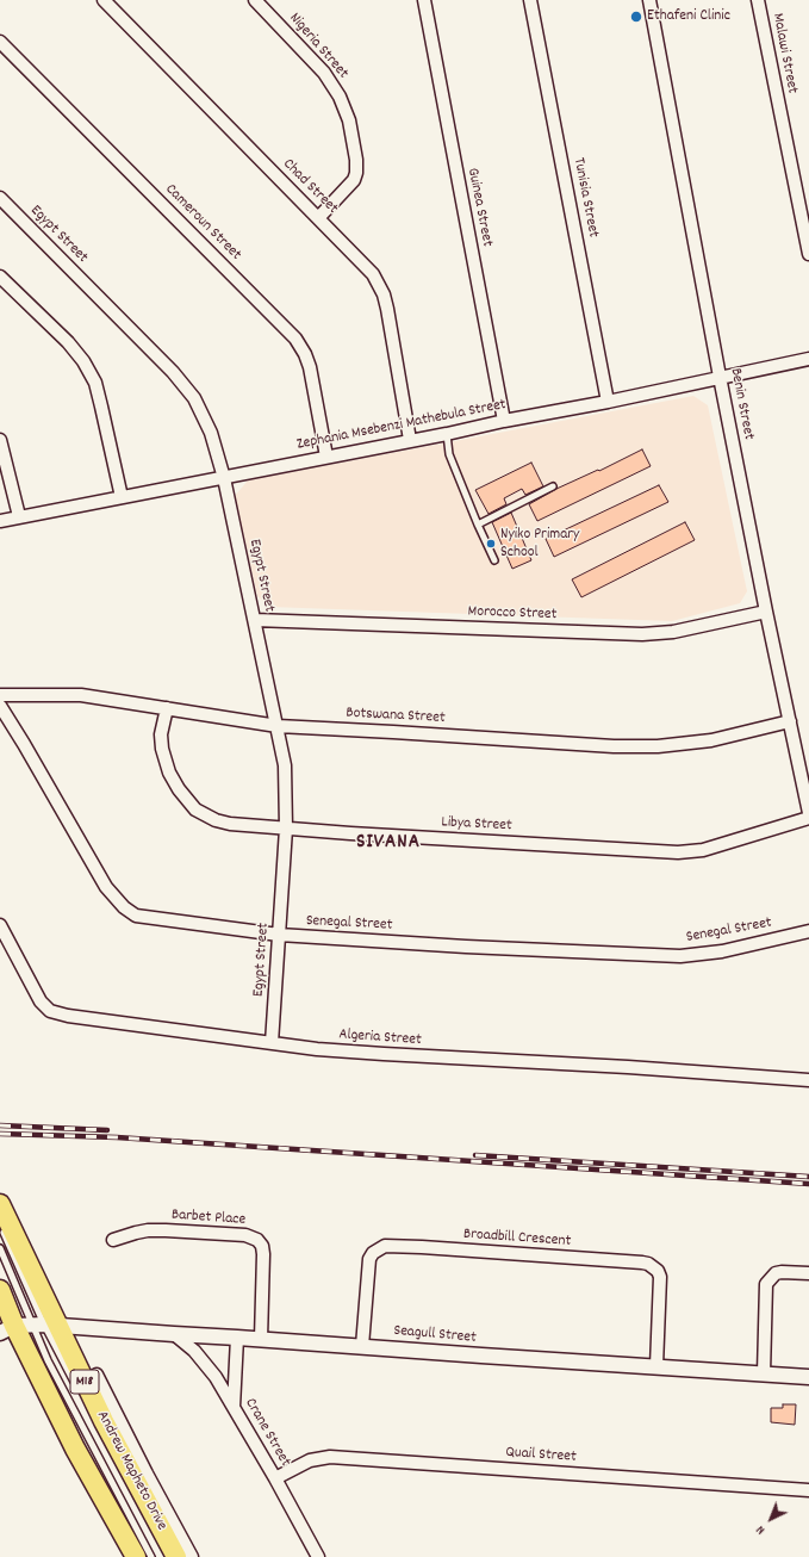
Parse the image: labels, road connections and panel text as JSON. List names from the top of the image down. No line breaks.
{"streets":{"main road":["M18","Andrew Mapheto Drive"],"street":["Nigeria Street","Malawi Street","Chad Street","Tunisia Street","Guinea Street","Cameroun Street","Egypt Street","Benin Street","Zephania Msebenzi Mathebula Street","Morocco Street","Botswana Street","Libya Street","Senegal Street","Algeria Street","Barbet Place","Broadbill Crescent","Seagull Street","Crane Street","Quail Street"]},"crossings":[["Nigeria Street","Chad Street"],["Chad Street","Zephania Msebenzi Mathebula Street"],["Tunisia Street","Zephania Msebenzi Mathebula Street"],["Guinea Street","Zephania Msebenzi Mathebula Street"],["Cameroun Street","Zephania Msebenzi Mathebula Street"],["Egypt Street","Zephania Msebenzi Mathebula Street"],["Egypt Street","Morocco Street"],["Egypt Street","Botswana Street"],["Egypt Street","Libya Street"],["Egypt Street","Senegal Street"],["Egypt Street","Algeria Street"],["Benin Street","Zephania Msebenzi Mathebula Street"],["Benin Street","Morocco Street"],["Benin Street","Botswana Street"],["Botswana Street","Libya Street"],["Barbet Place","Seagull Street"],["Broadbill Crescent","Seagull Street"],["Seagull Street","Crane Street"],["Seagull Street","Andrew Mapheto Drive"],["Crane Street","Quail Street"]],"districts":["SIVANA"],"places":["Ethafeni Clinic","Nyiko Primary School"],"north":"bottom left"}
